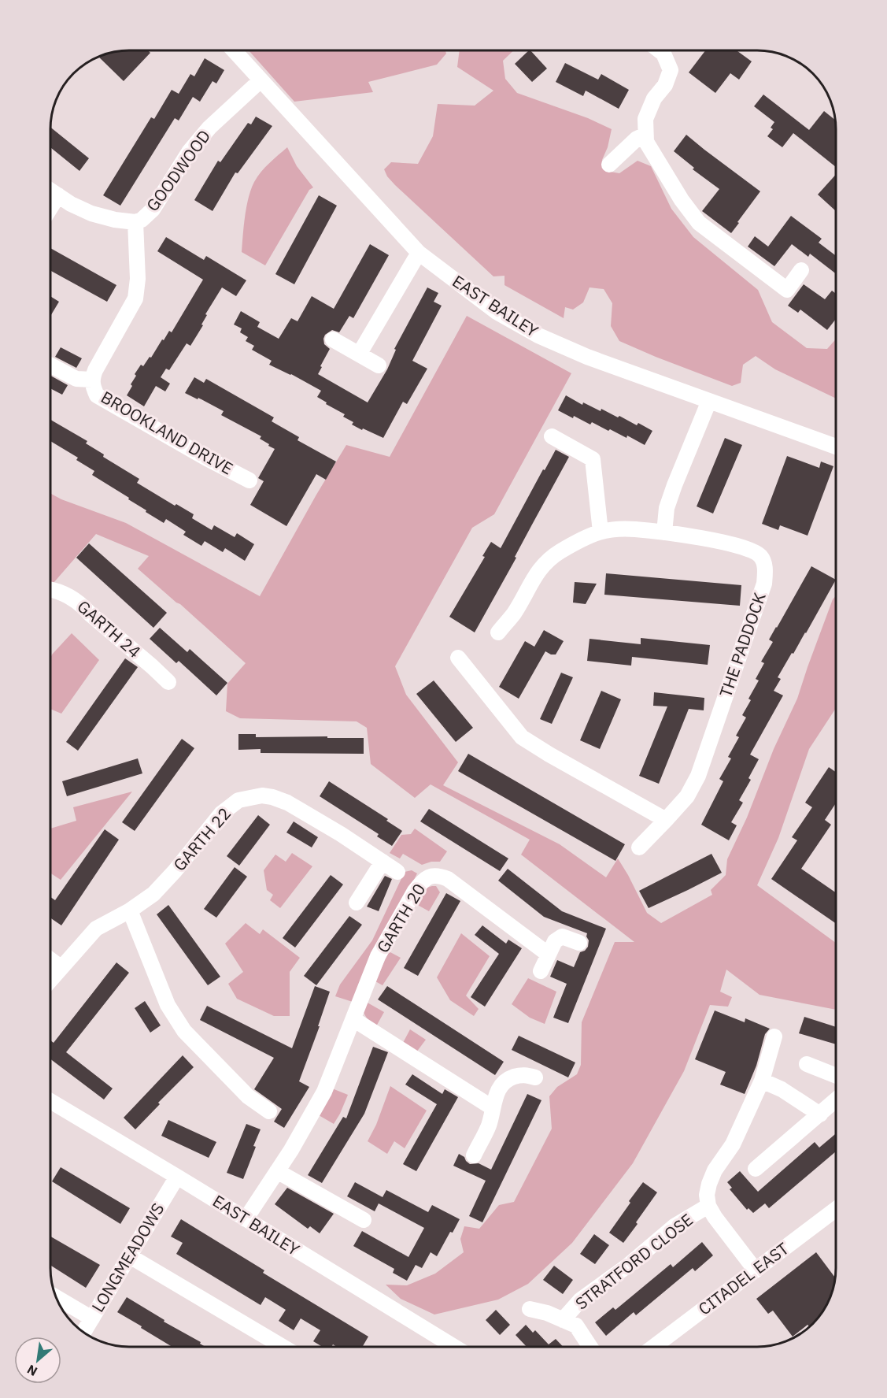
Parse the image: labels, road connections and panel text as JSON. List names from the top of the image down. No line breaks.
{"streets":{"street":["GOODWOOD","EAST BAILEY","BROOKLAND DRIVE","GARTH 24","THE PADDOCK","GARTH 22","GARTH 20","LONGMEADOWS","STRATFORD CLOSE","CITADEL EAST"]},"crossings":[["GOODWOOD","EAST BAILEY"],["GOODWOOD","BROOKLAND DRIVE"],["EAST BAILEY","GARTH 20"],["EAST BAILEY","LONGMEADOWS"],["STRATFORD CLOSE","CITADEL EAST"]],"north":"bottom left"}
